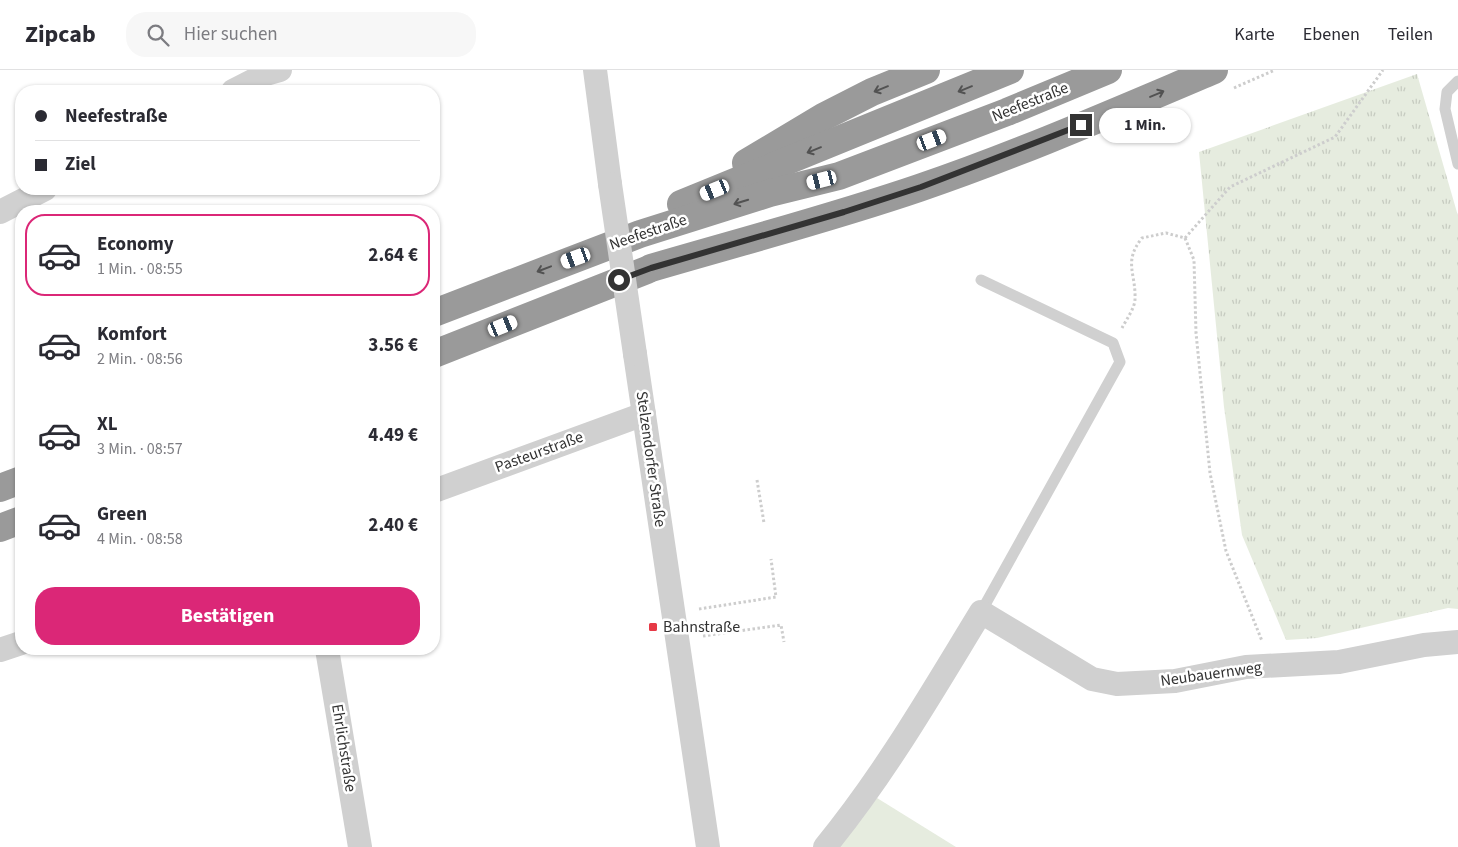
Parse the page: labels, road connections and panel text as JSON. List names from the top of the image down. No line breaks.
{"streets":{"highway":["Neefestraße"],"street":["Pasteurstraße","Stelzendorfer Straße","Neubauernweg","Ehrlichstraße"]},"crossings":[["Pasteurstraße","Stelzendorfer Straße"]],"places":{"transit":["Bahnstraße"]},"page":{"header":"Zipcab","search":"Hier suchen","nav":["Karte","Ebenen","Teilen"],"banner":["Neefestraße","Ziel"],"bubble":"1 Min.","list":[{"name":"Economy","note":"1 Min. · 08:55","value":"2.64 €"},{"name":"Komfort","note":"2 Min. · 08:56","value":"3.56 €"},{"name":"XL","note":"3 Min. · 08:57","value":"4.49 €"},{"name":"Green","note":"4 Min. · 08:58","value":"2.40 €"}],"buttons":"Bestätigen"}}
